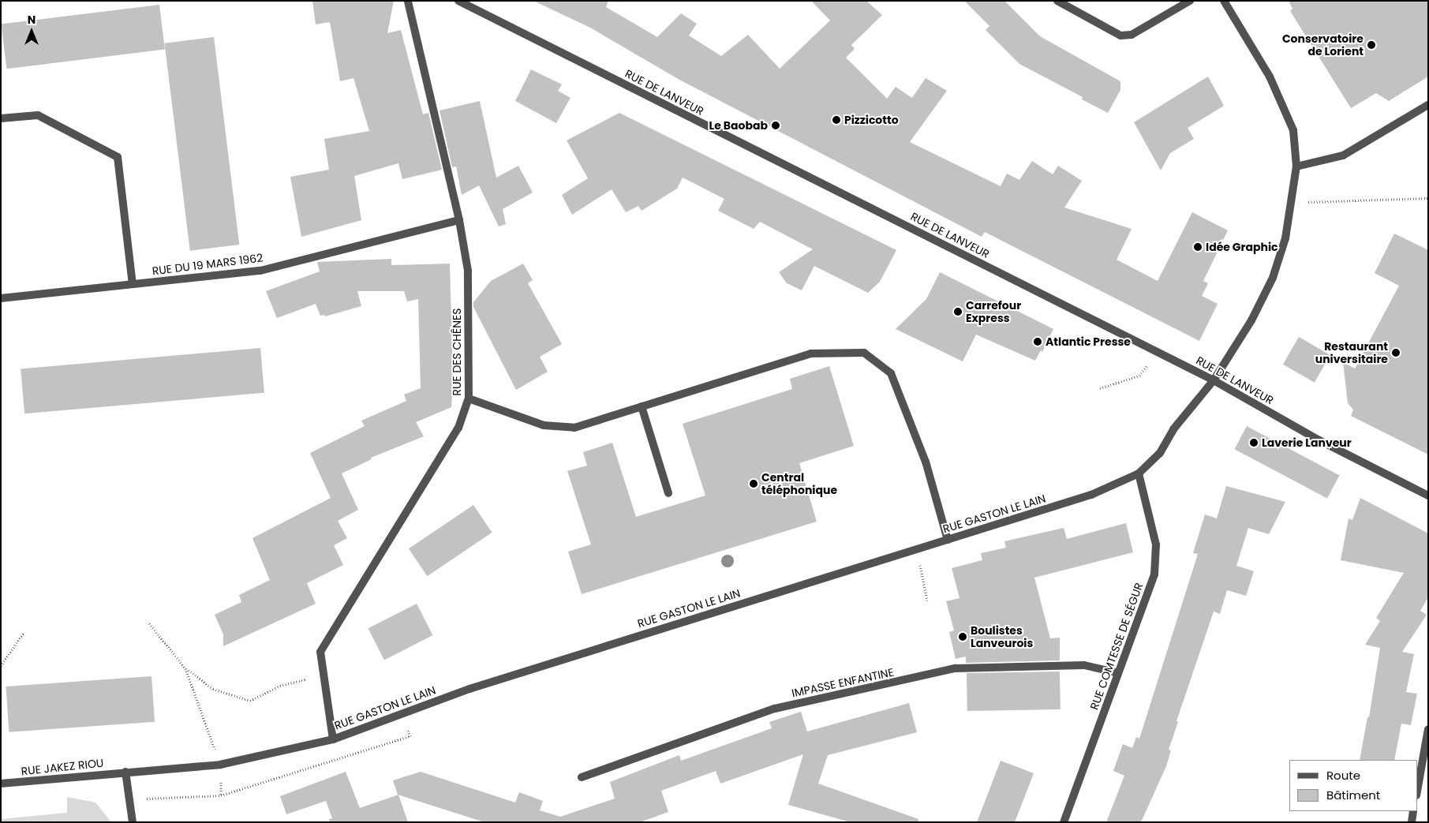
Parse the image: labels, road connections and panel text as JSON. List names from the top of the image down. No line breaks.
{"streets":{"street":["RUE DE LANVEUR","RUE DU 19 MARS 1962","RUE DES CHÊNES","RUE GASTON LE LAIN","RUE COMTESSE DE SÉGUR","IMPASSE ENFANTINE","RUE JAKEZ RIOU"]},"crossings":[["RUE DE LANVEUR","RUE GASTON LE LAIN"],["RUE DU 19 MARS 1962","RUE DES CHÊNES"],["RUE DES CHÊNES","RUE GASTON LE LAIN"],["RUE GASTON LE LAIN","RUE COMTESSE DE SÉGUR"],["RUE GASTON LE LAIN","RUE JAKEZ RIOU"],["RUE COMTESSE DE SÉGUR","IMPASSE ENFANTINE"]],"places":["Conservatoire de Lorient","Pizzicotto","Le Baobab","Idée Graphic","Carrefour Express","Atlantic Presse","Restaurant universitaire","Laverie Lanveur","Central téléphonique","Boulistes Lanveurois"],"legend":["Route","Bâtiment"],"north":"top"}
